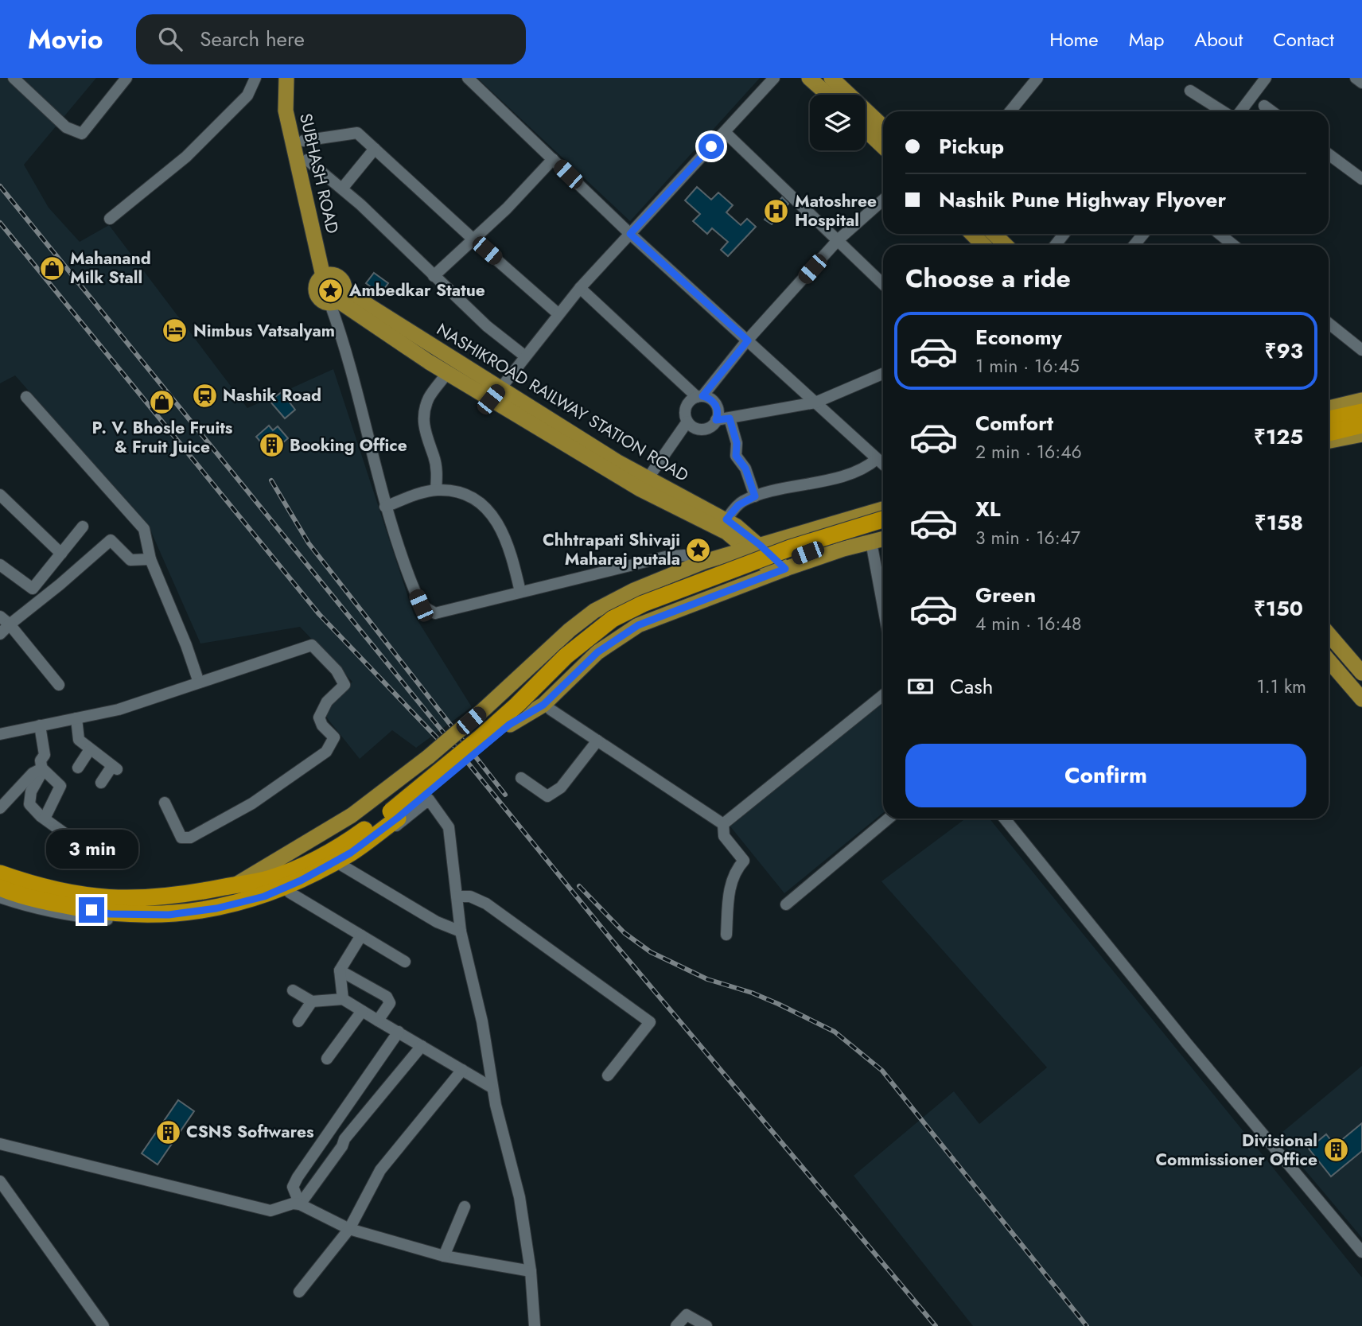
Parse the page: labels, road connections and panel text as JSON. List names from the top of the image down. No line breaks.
{"streets":{"main road":["SUBHASH ROAD","NASHIKROAD RAILWAY STATION ROAD"]},"crossings":[["SUBHASH ROAD","NASHIKROAD RAILWAY STATION ROAD"]],"places":{"hospital":["Matoshree Hospital"],"shop":["Mahanand Milk Stall","P. V. Bhosle Fruits & Fruit Juice"],"place":["Ambedkar Statue","Chhtrapati Shivaji Maharaj putala"],"hotel":["Nimbus Vatsalyam"],"station":["Nashik Road"],"building":["Booking Office","CSNS Softwares","Divisional Commissioner Office"]},"page":{"header":"Movio","search":"Search here","nav":["Home","Map","About","Contact"],"banner":["Pickup","Nashik Pune Highway Flyover"],"heading":"Choose a ride","list":[{"name":"Economy","note":"1 min · 16:45","value":"₹93"},{"name":"Comfort","note":"2 min · 16:46","value":"₹125"},{"name":"XL","note":"3 min · 16:47","value":"₹158"},{"name":"Green","note":"4 min · 16:48","value":"₹150"}],"pay":["Cash","1.1 km"],"buttons":"Confirm","bubble":"3 min"}}
